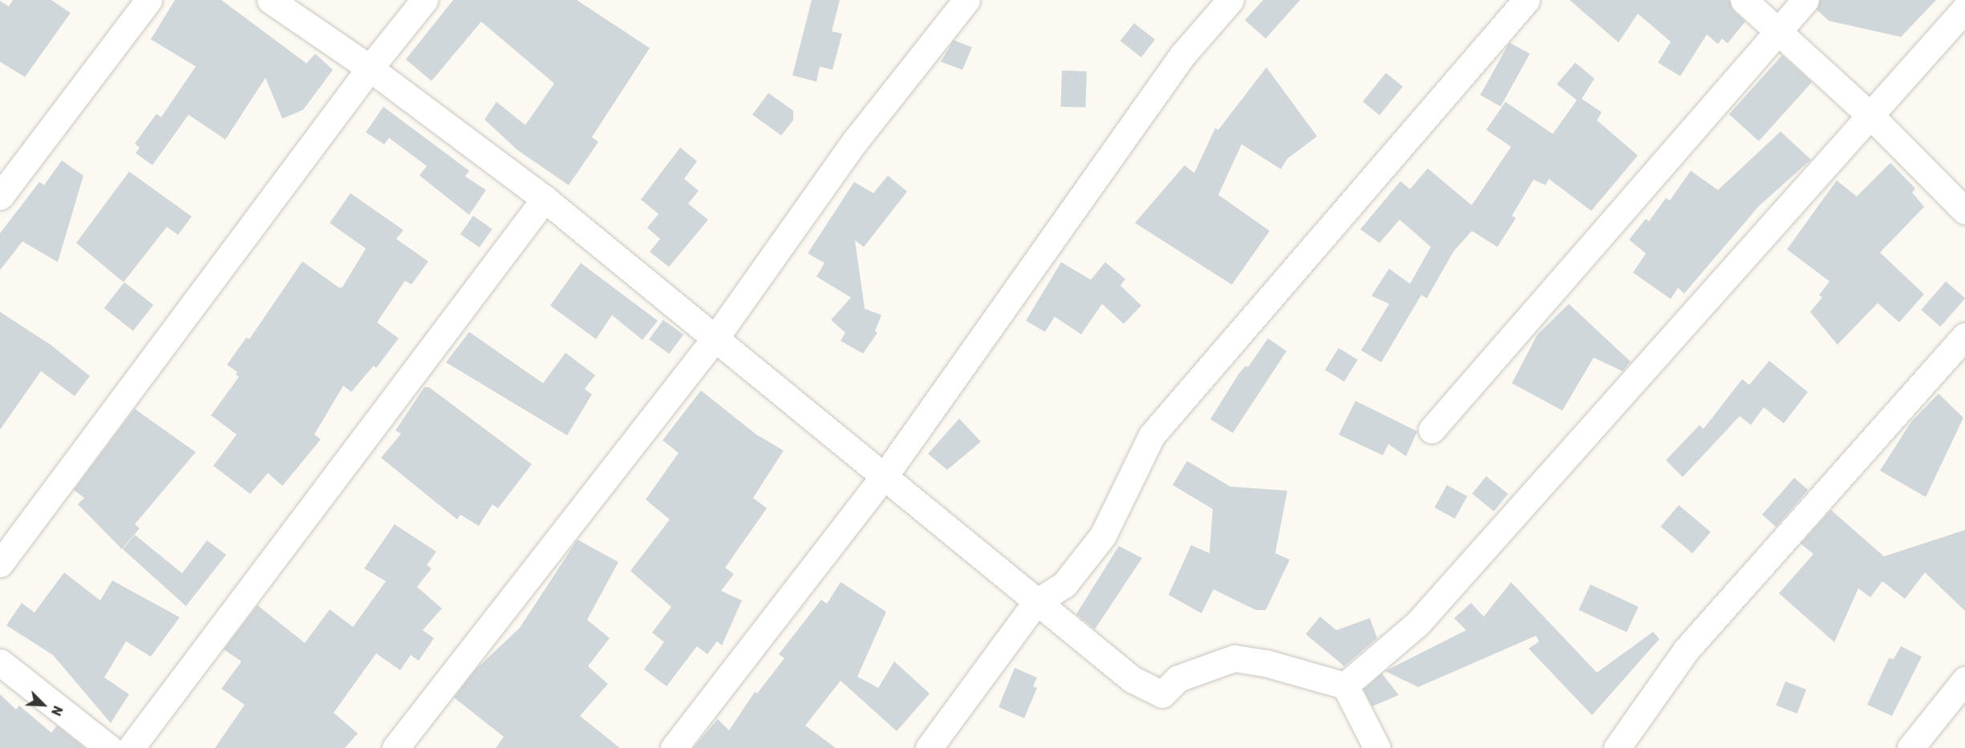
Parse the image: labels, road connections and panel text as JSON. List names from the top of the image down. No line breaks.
{"north":"bottom right"}
